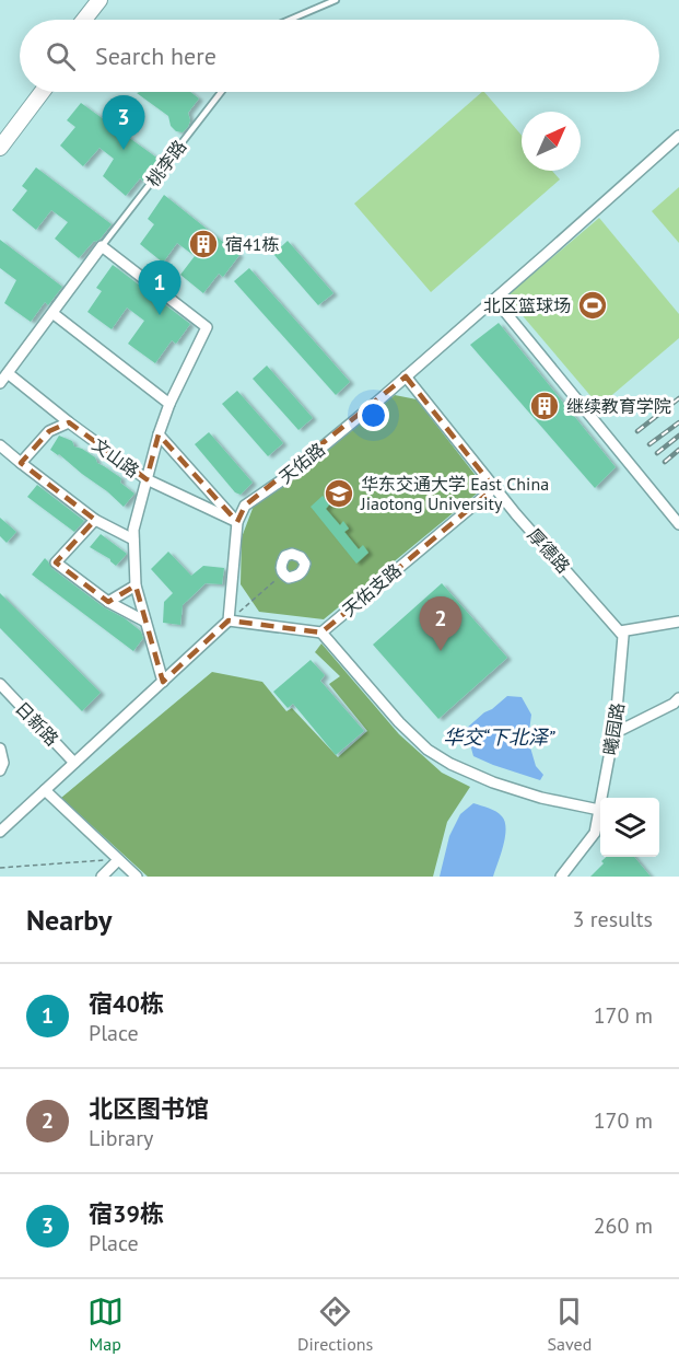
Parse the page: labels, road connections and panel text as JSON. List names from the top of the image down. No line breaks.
{"streets":{"street":["文山路","天佑路","厚德路","天佑支路","日新路","曦园路"],"lane":["桃李路"]},"crossings":[["文山路","天佑路"],["天佑路","厚德路"],["厚德路","天佑支路"],["厚德路","曦园路"]],"water":["华交“下北泽”"],"places":{"building":["宿41栋","继续教育学院"],"sports":["北区篮球场"],"school or university":["华东交通大学 East China Jiaotong University"]},"north":"top right","page":{"search":"Search here","pins":["3","1","2"],"heading":["Nearby","3 results"],"list":[{"mark":"1","name":"宿40栋","note":"Place","value":"170 m"},{"mark":"2","name":"北区图书馆","note":"Library","value":"170 m"},{"mark":"3","name":"宿39栋","note":"Place","value":"260 m"}],"nav":["Map","Directions","Saved"]}}
